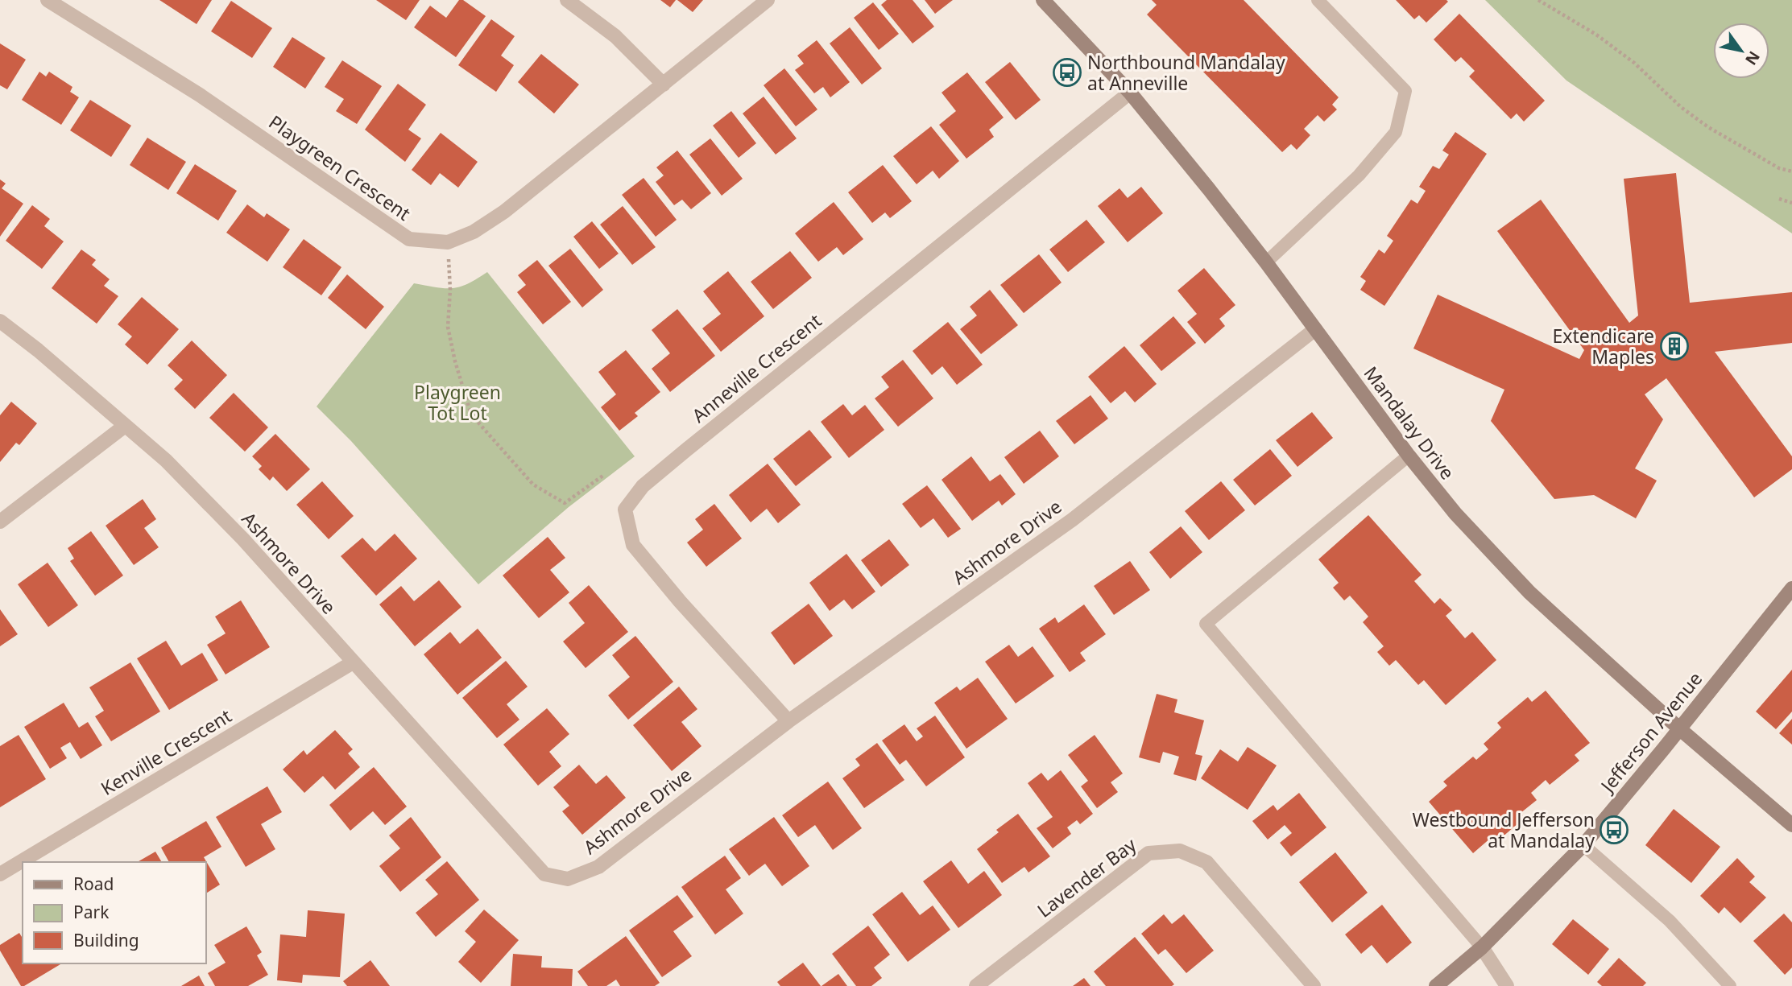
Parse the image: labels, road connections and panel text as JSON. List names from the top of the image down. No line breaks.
{"streets":{"street":["Playgreen Crescent","Anneville Crescent","Mandalay Drive","Ashmore Drive","Jefferson Avenue","Kenville Crescent","Lavender Bay"]},"crossings":[["Anneville Crescent","Mandalay Drive"],["Anneville Crescent","Ashmore Drive"],["Mandalay Drive","Ashmore Drive"],["Mandalay Drive","Jefferson Avenue"],["Ashmore Drive","Kenville Crescent"]],"parks":["Playgreen Tot Lot"],"places":{"bus stop":["Northbound Mandalay at Anneville","Westbound Jefferson at Mandalay"],"building":["Extendicare Maples"]},"legend":["Road","Park","Building"],"north":"bottom right"}
